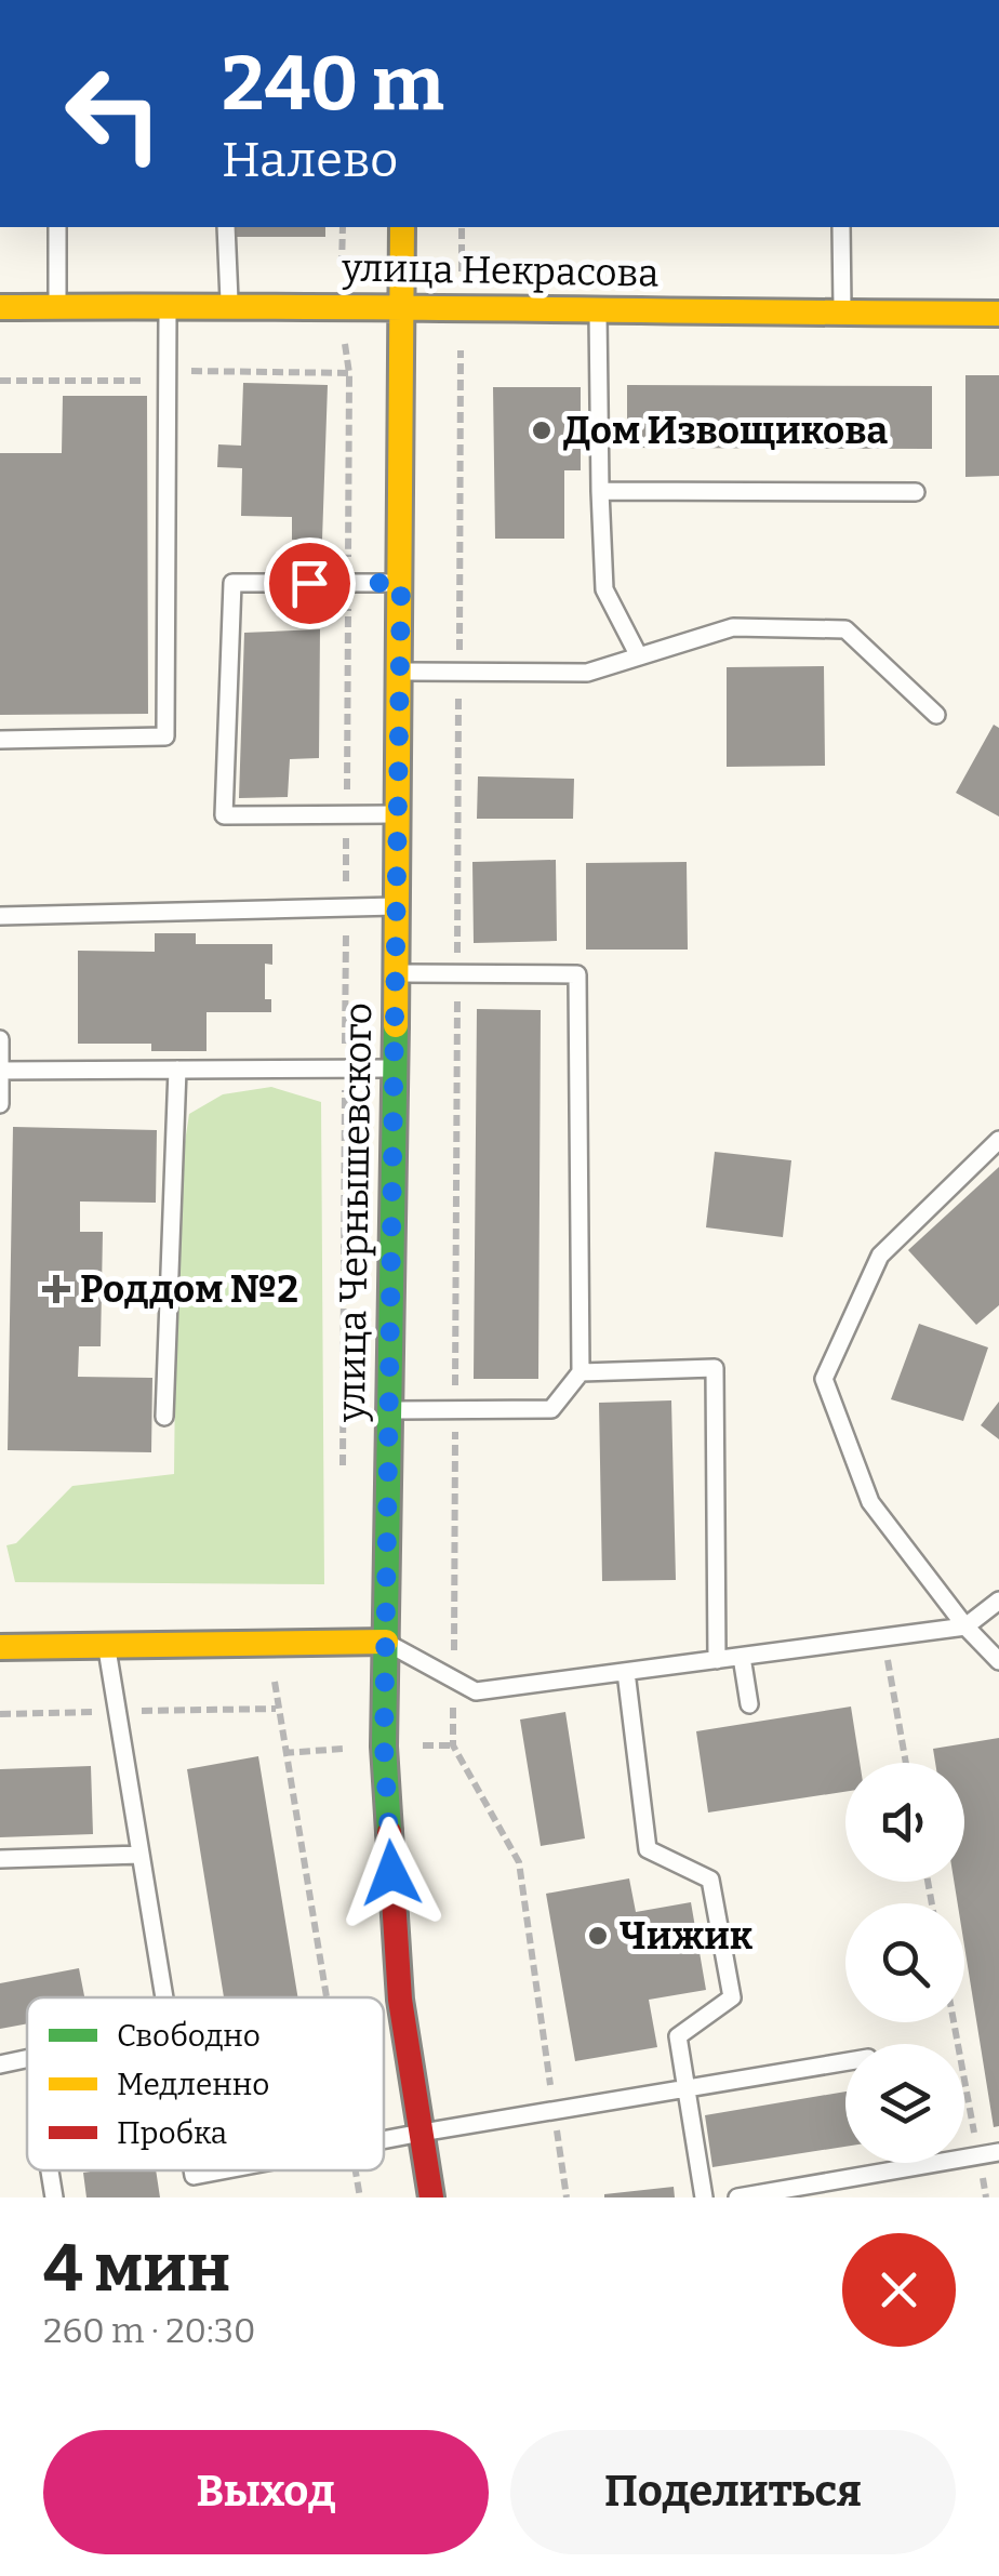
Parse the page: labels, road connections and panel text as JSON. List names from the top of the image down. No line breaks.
{"streets":{"main road":["улица Некрасова","улица Чернышевского"]},"crossings":[["улица Некрасова","улица Чернышевского"]],"places":{"other":["Дом Извощикова","Чижик"],"health":["Роддом №2"]},"legend":["Свободно","Медленно","Пробка"],"page":{"turn":["240 m","Налево"],"heading":["4 мин","260 m · 20:30"],"buttons":["Выход","Поделиться"]}}
